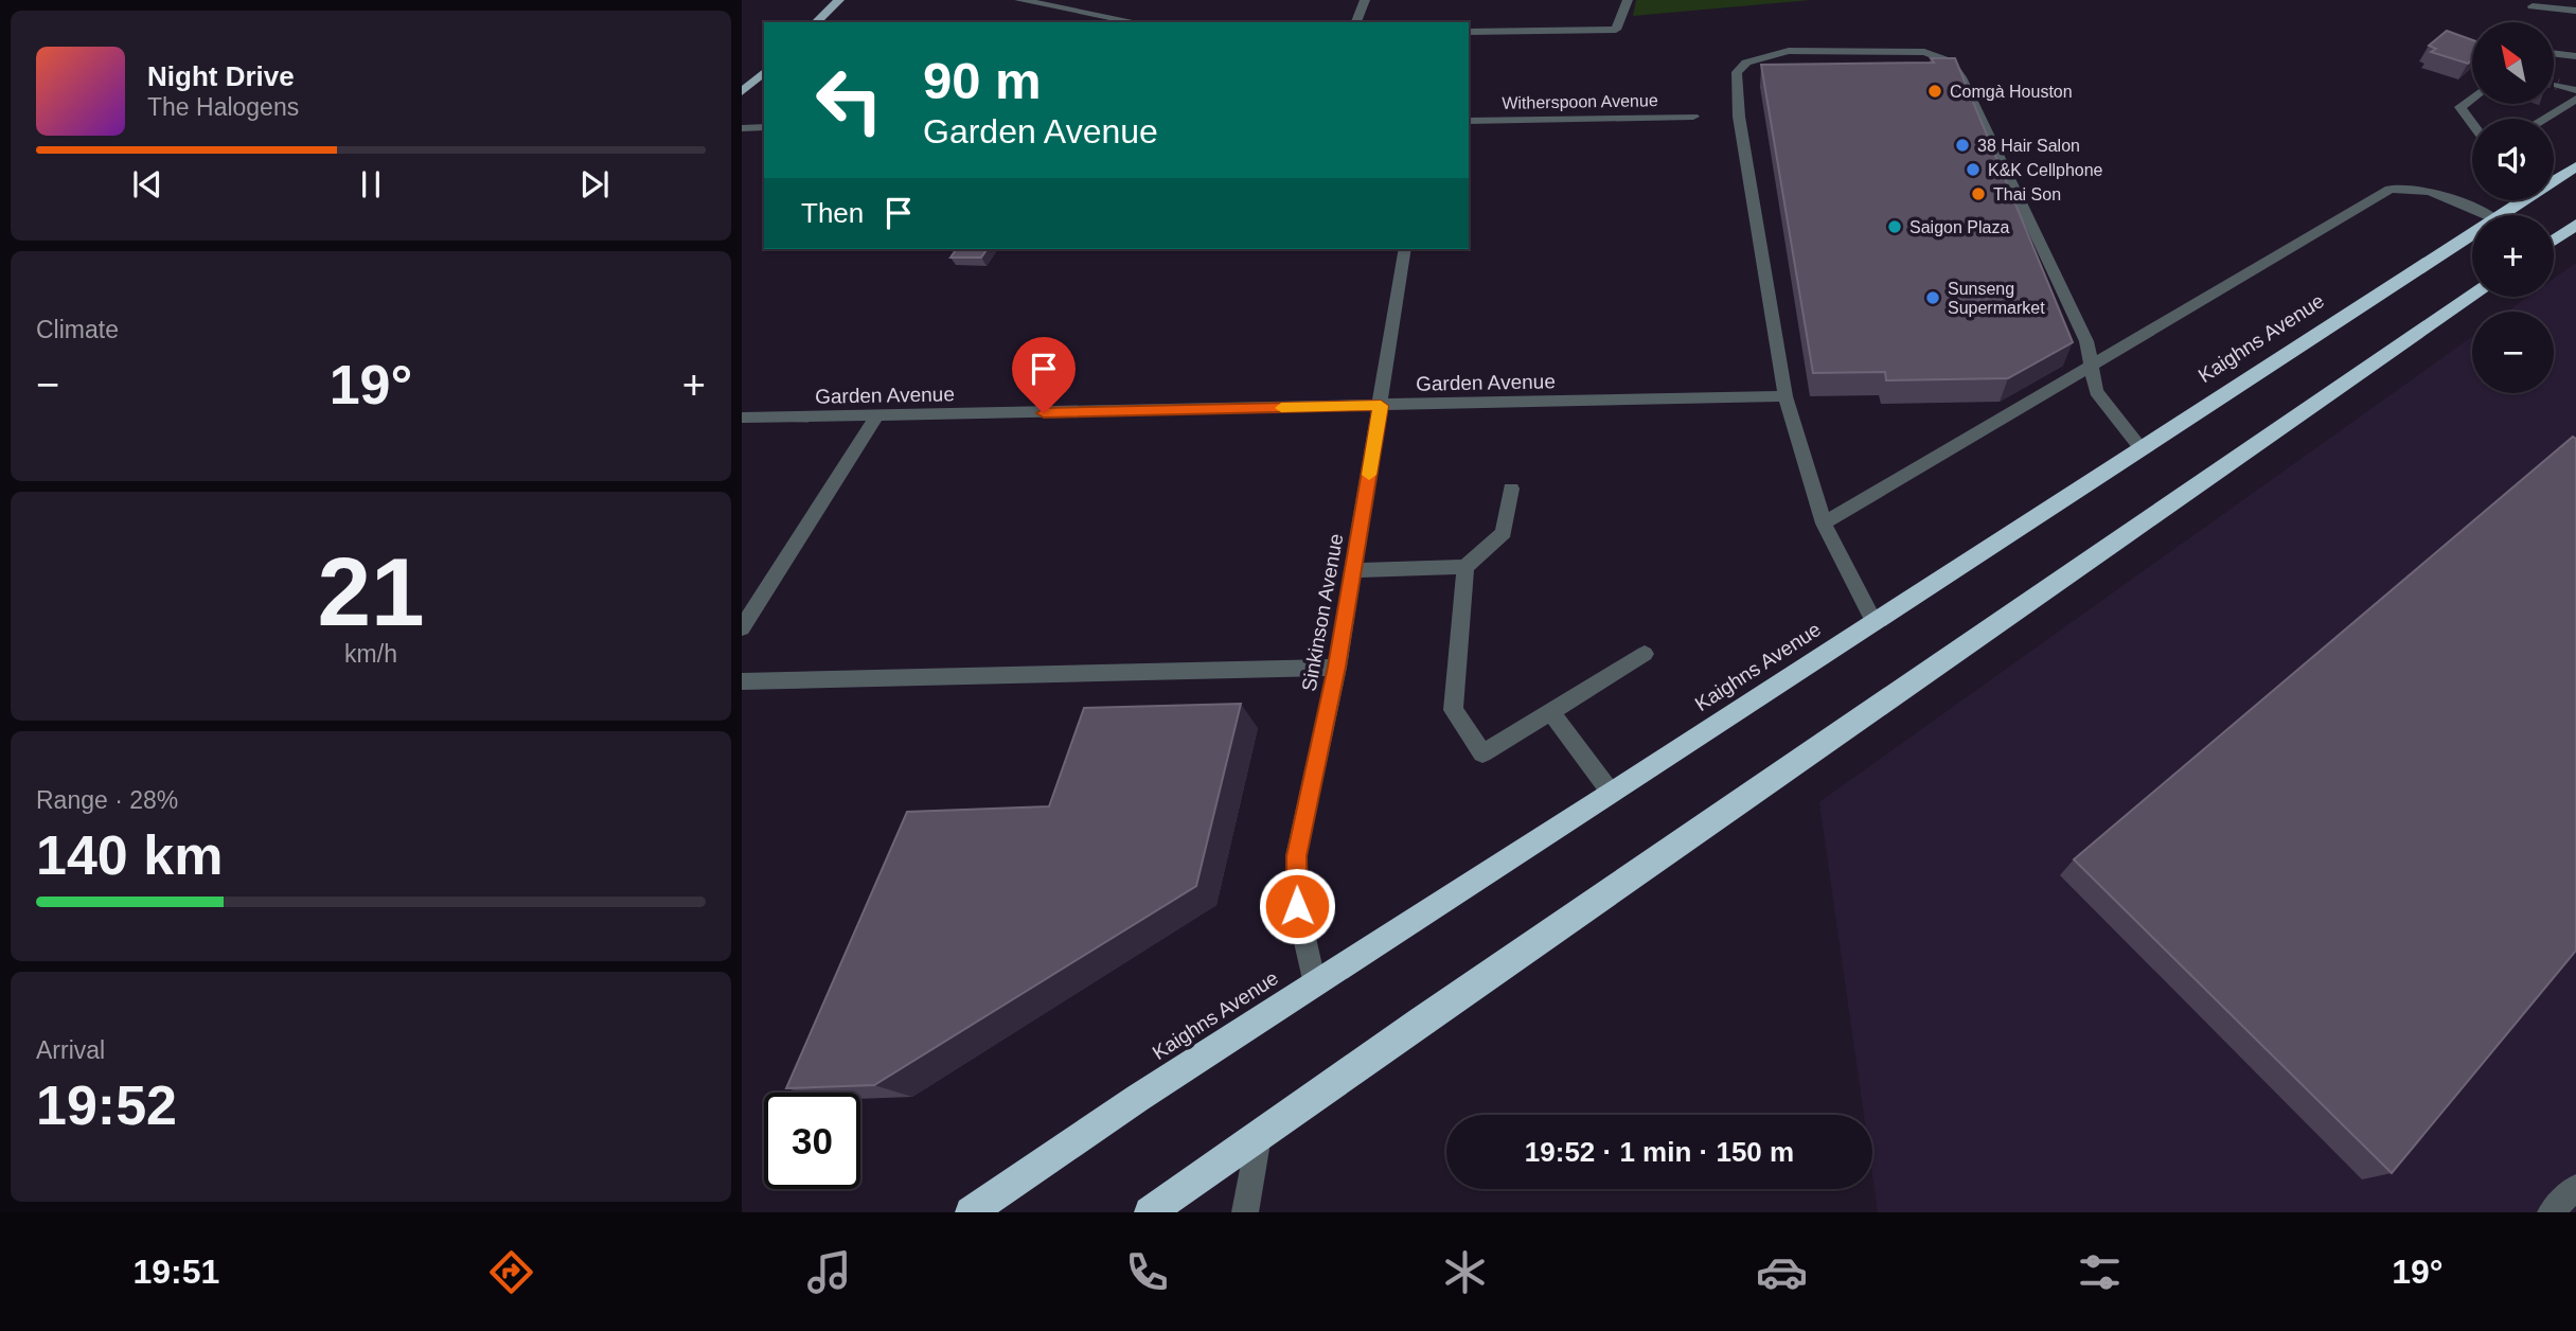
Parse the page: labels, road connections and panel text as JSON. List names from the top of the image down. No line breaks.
{"streets":{"highway":["Kaighns Avenue"],"street":["Witherspoon Avenue","Garden Avenue","Sinkinson Avenue"]},"crossings":[["Kaighns Avenue","Sinkinson Avenue"],["Garden Avenue","Sinkinson Avenue"]],"places":["Comgà Houston","38 Hair Salon","K&K Cellphone","Thai Son","Saigon Plaza","Sunseng Supermarket"],"north":"top left","page":{"map_buttons":["+","−"],"turn":["90 m","Garden Avenue"],"song":["Night Drive","The Halogens"],"then":"Then","tile":["Climate",["21","km/h"],["Range · 28%","140 km"],["Arrival","19:52"]],"heat":["−","19°","+"],"limit":"30","trip":"19:52 · 1 min · 150 m","tabs":["19:51","19°"]}}
